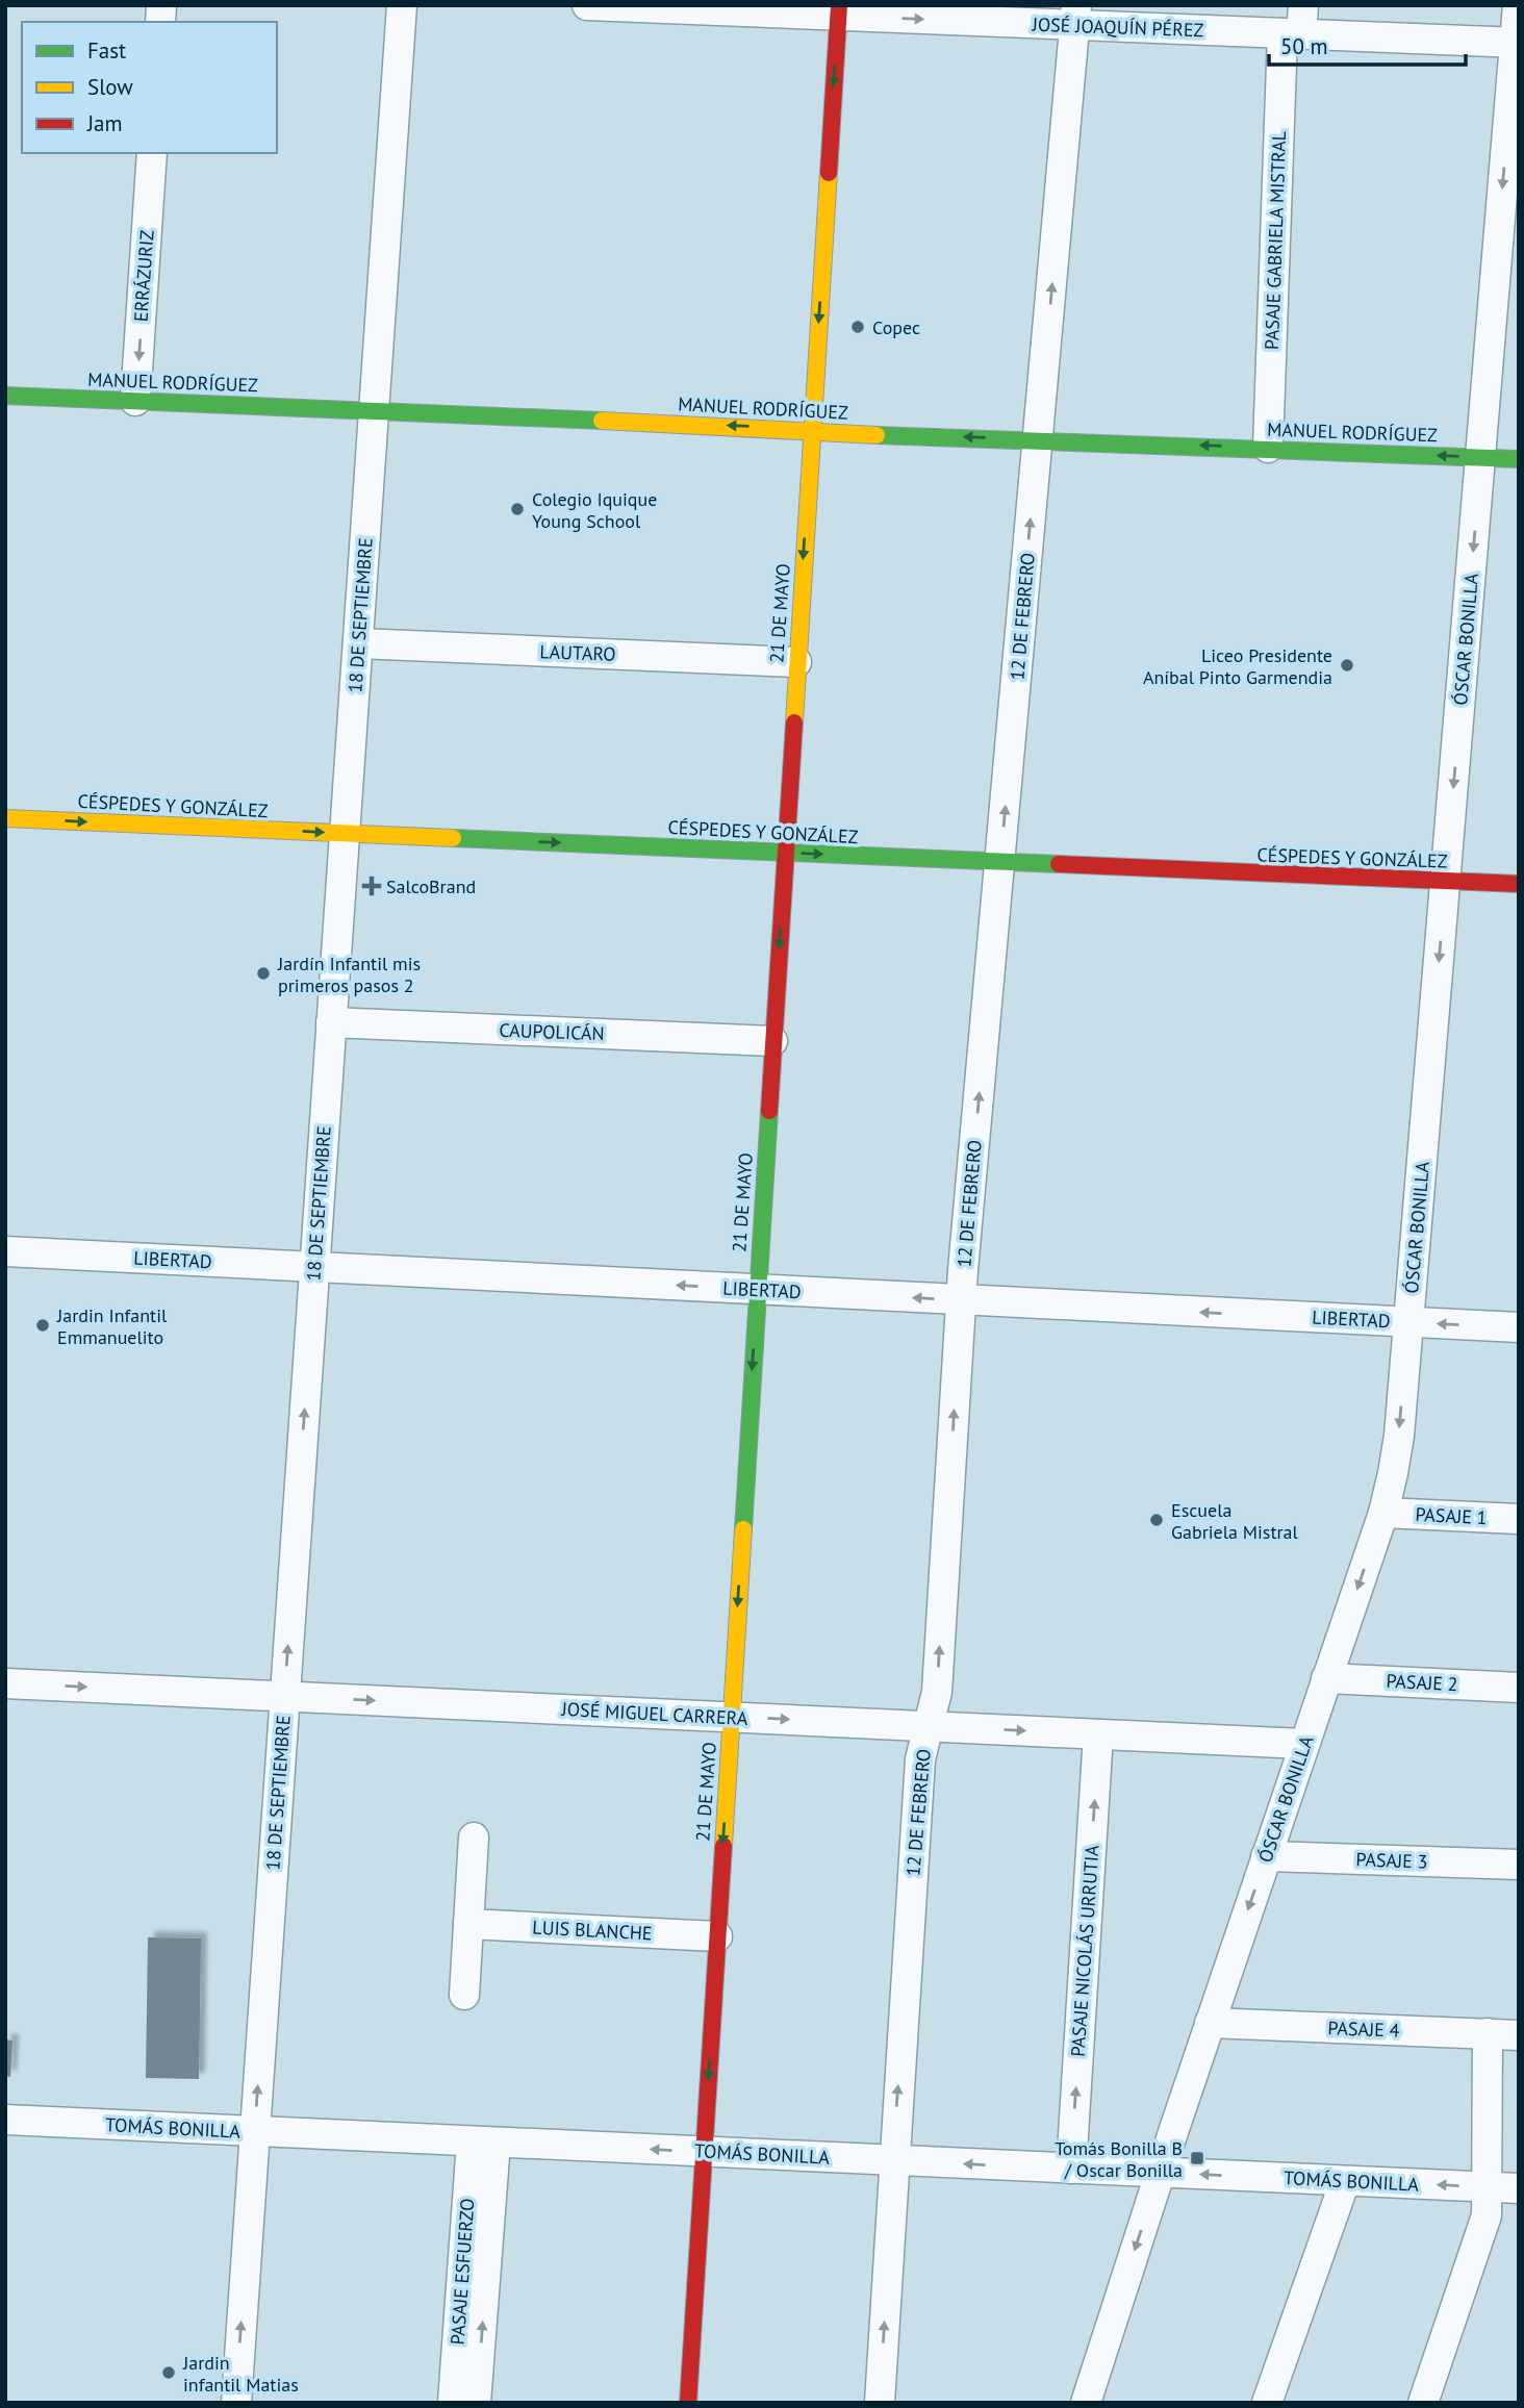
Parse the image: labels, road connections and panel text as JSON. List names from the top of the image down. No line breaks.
{"streets":{"street":["JOSÉ JOAQUÍN PÉREZ","PASAJE GABRIELA MISTRAL","ERRÁZURIZ","MANUEL RODRÍGUEZ","21 DE MAYO","18 DE SEPTIEMBRE","12 DE FEBRERO","ÓSCAR BONILLA","LAUTARO","CÉSPEDES Y GONZÁLEZ","CAUPOLICÁN","LIBERTAD","PASAJE 1","PASAJE 2","JOSÉ MIGUEL CARRERA","PASAJE 3","LUIS BLANCHE","PASAJE NICOLÁS URRUTIA","PASAJE 4","TOMÁS BONILLA","PASAJE ESFUERZO"]},"crossings":[["JOSÉ JOAQUÍN PÉREZ","PASAJE GABRIELA MISTRAL"],["JOSÉ JOAQUÍN PÉREZ","21 DE MAYO"],["JOSÉ JOAQUÍN PÉREZ","12 DE FEBRERO"],["JOSÉ JOAQUÍN PÉREZ","ÓSCAR BONILLA"],["PASAJE GABRIELA MISTRAL","MANUEL RODRÍGUEZ"],["ERRÁZURIZ","MANUEL RODRÍGUEZ"],["MANUEL RODRÍGUEZ","21 DE MAYO"],["MANUEL RODRÍGUEZ","18 DE SEPTIEMBRE"],["MANUEL RODRÍGUEZ","12 DE FEBRERO"],["MANUEL RODRÍGUEZ","ÓSCAR BONILLA"],["21 DE MAYO","LAUTARO"],["21 DE MAYO","CÉSPEDES Y GONZÁLEZ"],["21 DE MAYO","CAUPOLICÁN"],["21 DE MAYO","LIBERTAD"],["21 DE MAYO","JOSÉ MIGUEL CARRERA"],["21 DE MAYO","LUIS BLANCHE"],["21 DE MAYO","TOMÁS BONILLA"],["18 DE SEPTIEMBRE","LAUTARO"],["18 DE SEPTIEMBRE","CÉSPEDES Y GONZÁLEZ"],["18 DE SEPTIEMBRE","CAUPOLICÁN"],["18 DE SEPTIEMBRE","LIBERTAD"],["18 DE SEPTIEMBRE","JOSÉ MIGUEL CARRERA"],["18 DE SEPTIEMBRE","TOMÁS BONILLA"],["12 DE FEBRERO","CÉSPEDES Y GONZÁLEZ"],["12 DE FEBRERO","LIBERTAD"],["12 DE FEBRERO","JOSÉ MIGUEL CARRERA"],["12 DE FEBRERO","TOMÁS BONILLA"],["ÓSCAR BONILLA","CÉSPEDES Y GONZÁLEZ"],["ÓSCAR BONILLA","LIBERTAD"],["ÓSCAR BONILLA","PASAJE 1"],["ÓSCAR BONILLA","PASAJE 2"],["ÓSCAR BONILLA","JOSÉ MIGUEL CARRERA"],["ÓSCAR BONILLA","PASAJE 3"],["ÓSCAR BONILLA","PASAJE 4"],["ÓSCAR BONILLA","TOMÁS BONILLA"],["JOSÉ MIGUEL CARRERA","PASAJE NICOLÁS URRUTIA"],["PASAJE NICOLÁS URRUTIA","TOMÁS BONILLA"],["TOMÁS BONILLA","PASAJE ESFUERZO"]],"one_way":["ERRÁZURIZ","MANUEL RODRÍGUEZ","21 DE MAYO","18 DE SEPTIEMBRE","12 DE FEBRERO","ÓSCAR BONILLA","CÉSPEDES Y GONZÁLEZ","LIBERTAD","JOSÉ MIGUEL CARRERA","PASAJE NICOLÁS URRUTIA","TOMÁS BONILLA"],"places":{"other":["Copec","Colegio Iquique Young School","Liceo Presidente Aníbal Pinto Garmendia","Jardín Infantil mis primeros pasos 2","Jardin Infantil Emmanuelito","Escuela Gabriela Mistral","Jardin infantil Matias"],"health":["SalcoBrand"],"transit":["Tomás Bonilla B / Oscar Bonilla"]},"legend":["Fast","Slow","Jam"],"scale_bar":"50 m"}
